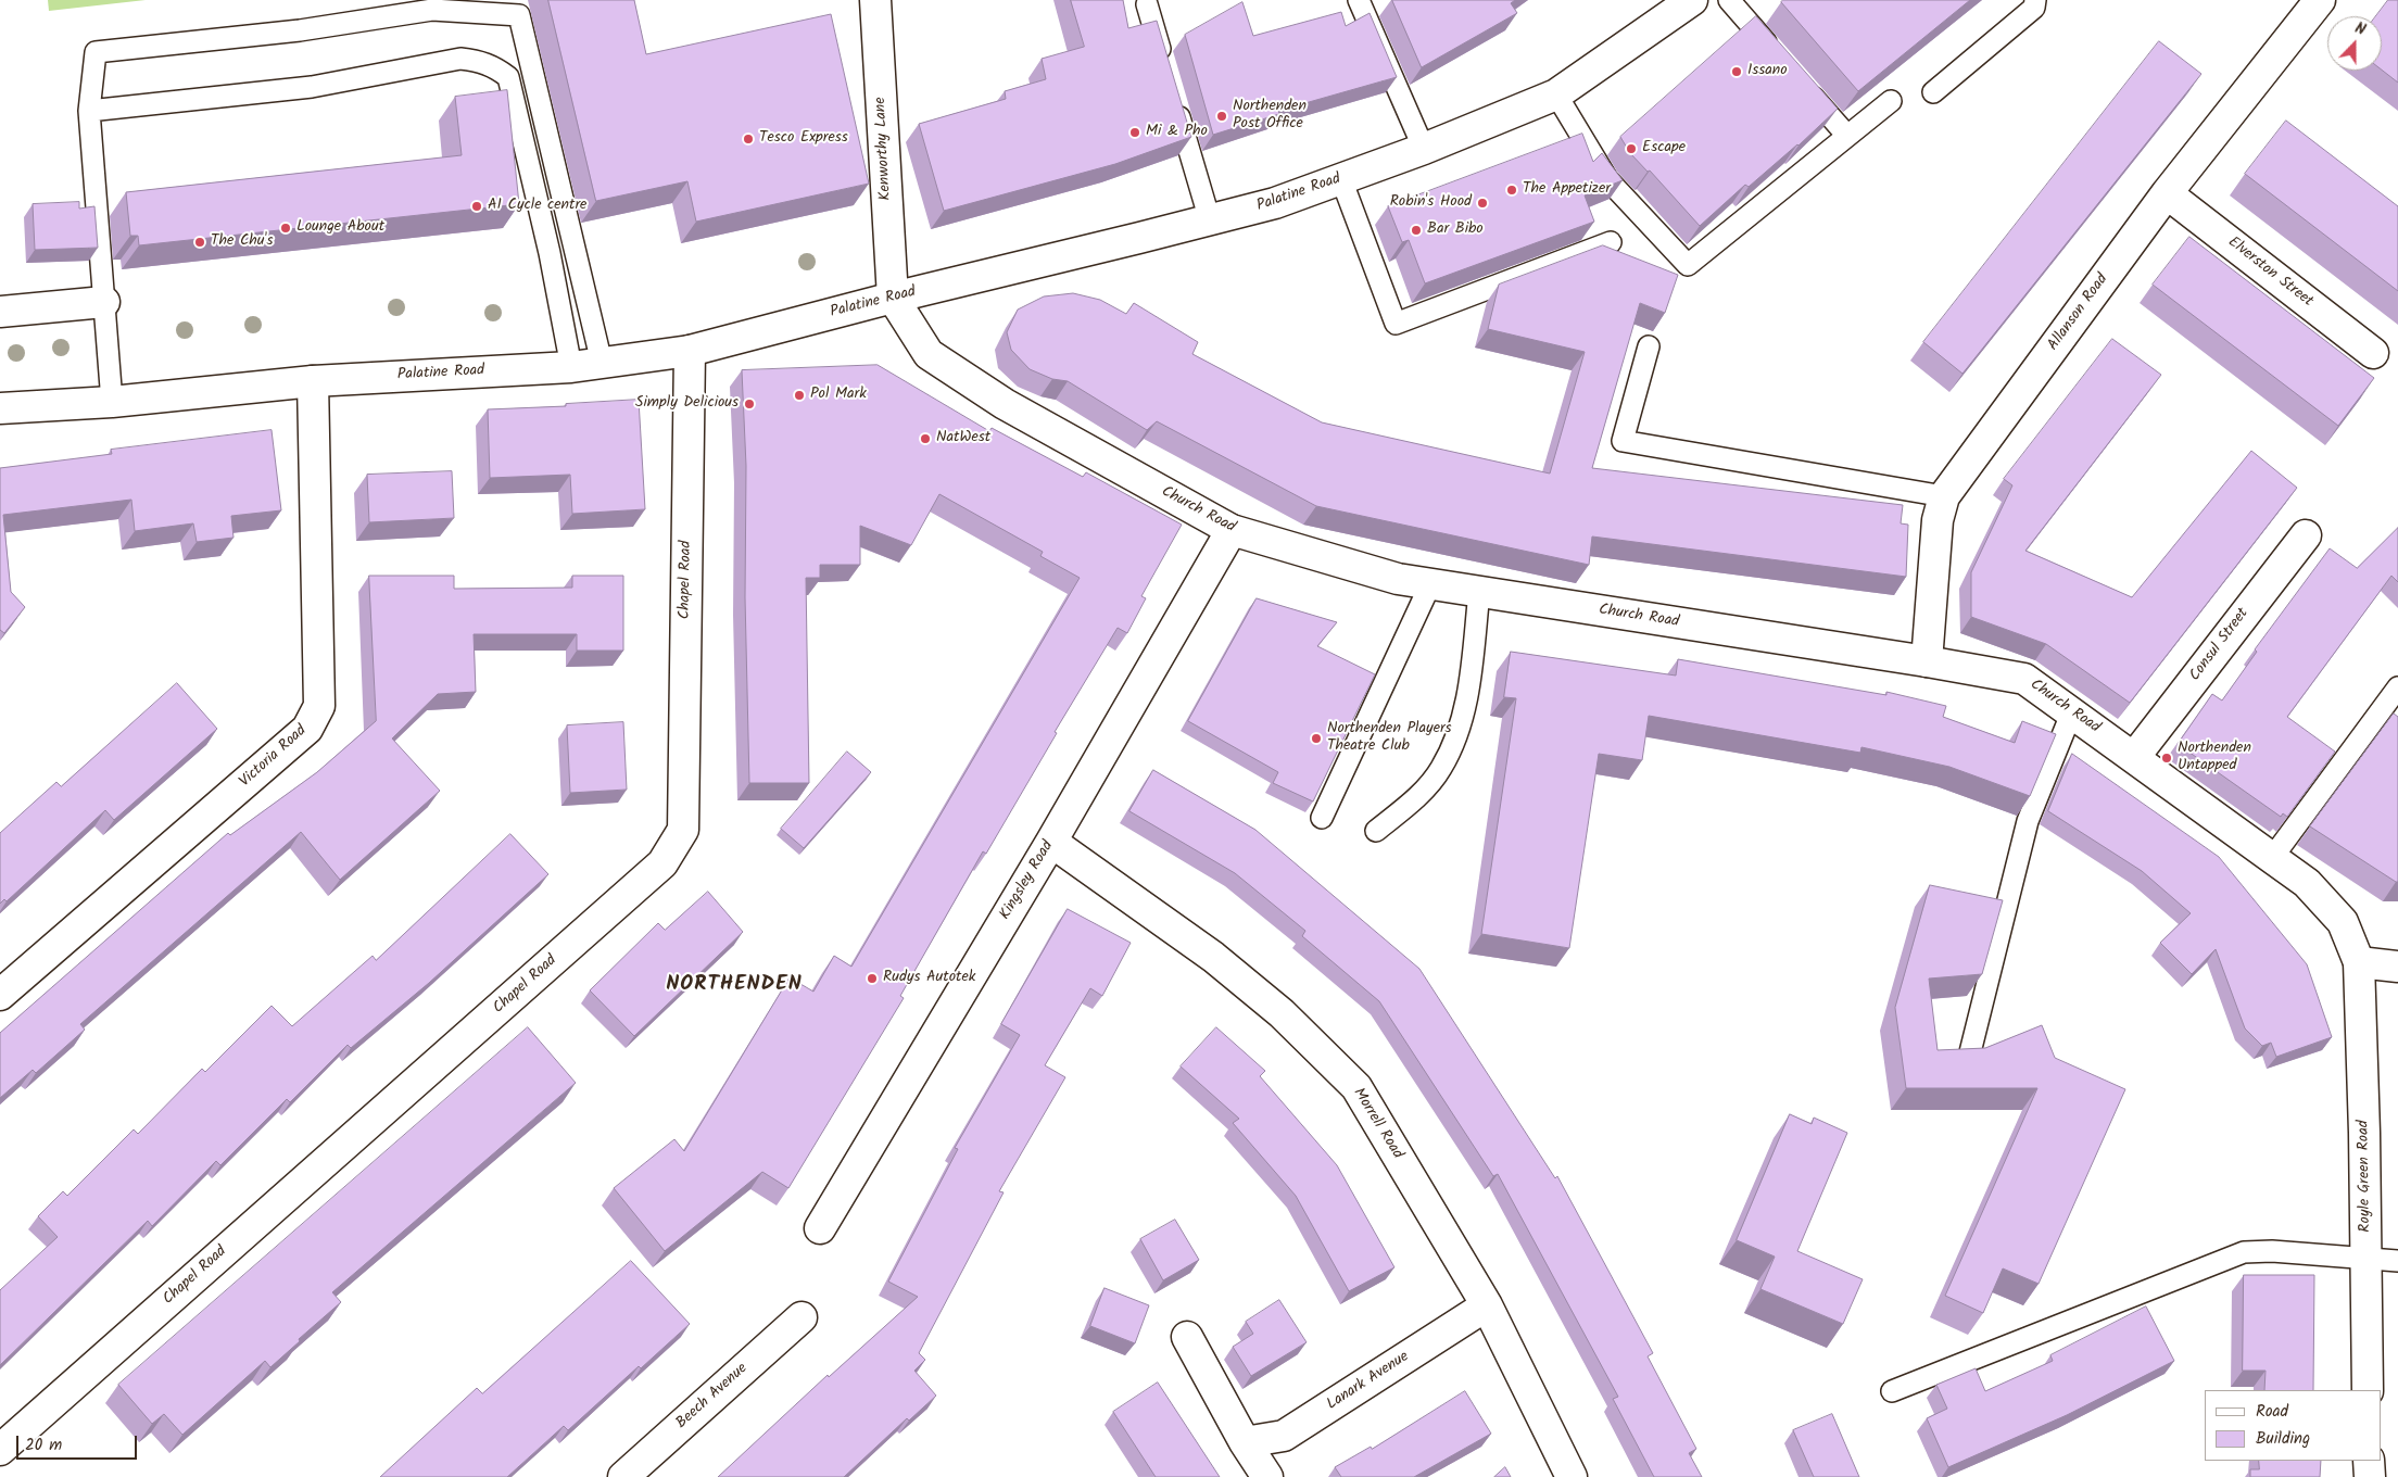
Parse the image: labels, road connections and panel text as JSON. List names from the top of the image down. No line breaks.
{"streets":{"street":["Kenworthy Lane","Palatine Road","Elverston Street","Allanson Road","Church Road","Chapel Road","Consul Street","Victoria Road","Kingsley Road","Morrell Road","Royle Green Road","Lanark Avenue","Beech Avenue"]},"crossings":[["Kenworthy Lane","Palatine Road"],["Kenworthy Lane","Church Road"],["Palatine Road","Church Road"],["Palatine Road","Chapel Road"],["Palatine Road","Victoria Road"],["Elverston Street","Allanson Road"],["Allanson Road","Church Road"],["Church Road","Consul Street"],["Church Road","Kingsley Road"],["Church Road","Royle Green Road"],["Kingsley Road","Morrell Road"],["Morrell Road","Lanark Avenue"]],"districts":["NORTHENDEN"],"places":["Issano","Northenden Post Office","Mi & Pho","Tesco Express","Escape","The Appetizer","Robin's Hood","A1 Cycle centre","Lounge About","Bar Bibo","The Chu's","Pol Mark","Simply Delicious","NatWest","Northenden Players Theatre Club","Northenden Untapped","Rudys Autotek"],"legend":["Road","Building"],"scale_bar":"20 m","north":"top"}
